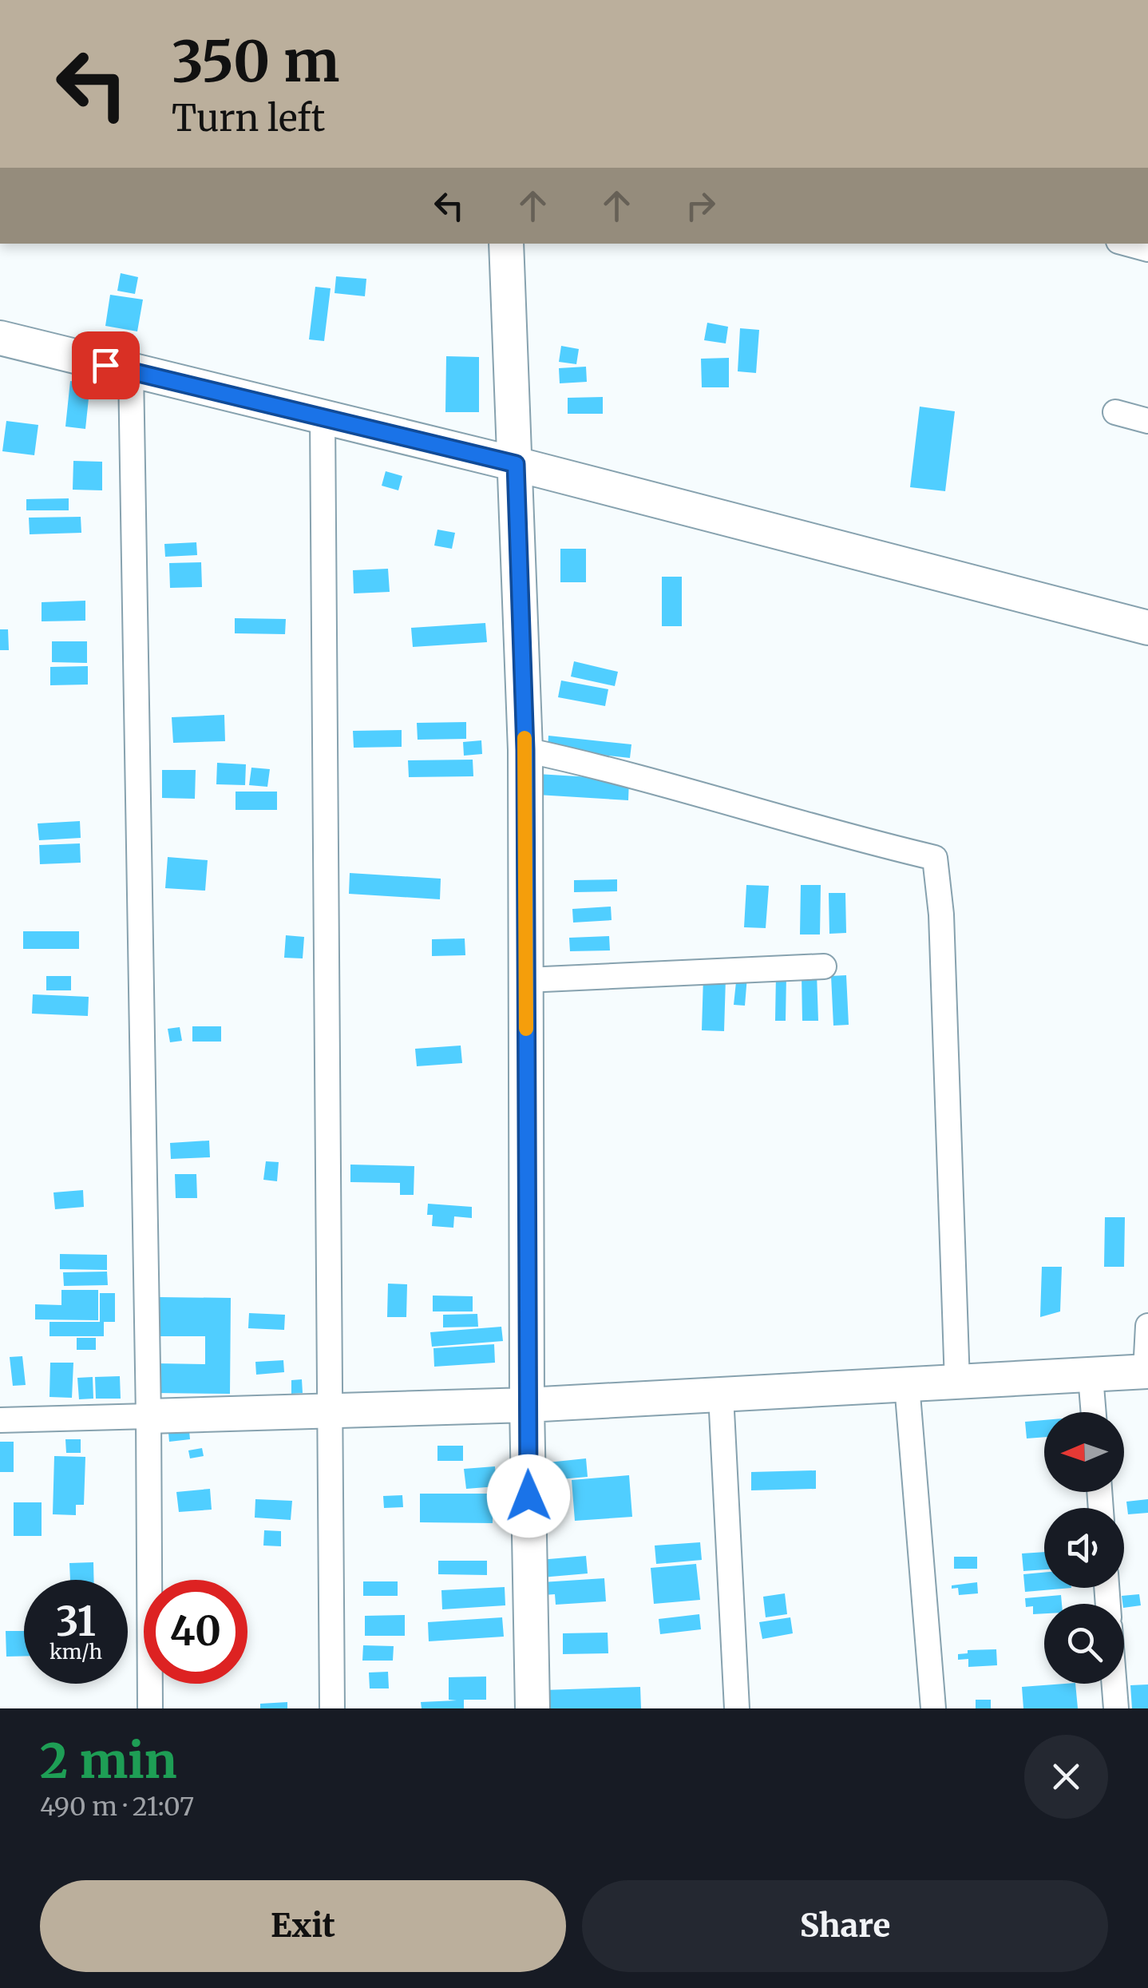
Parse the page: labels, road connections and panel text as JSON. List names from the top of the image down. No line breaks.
{"north":"left","page":{"turn":["350 m","Turn left"],"speed":"31 km/h","limit":"40","heading":["2 min","490 m · 21:07"],"buttons":["Exit","Share"]}}
